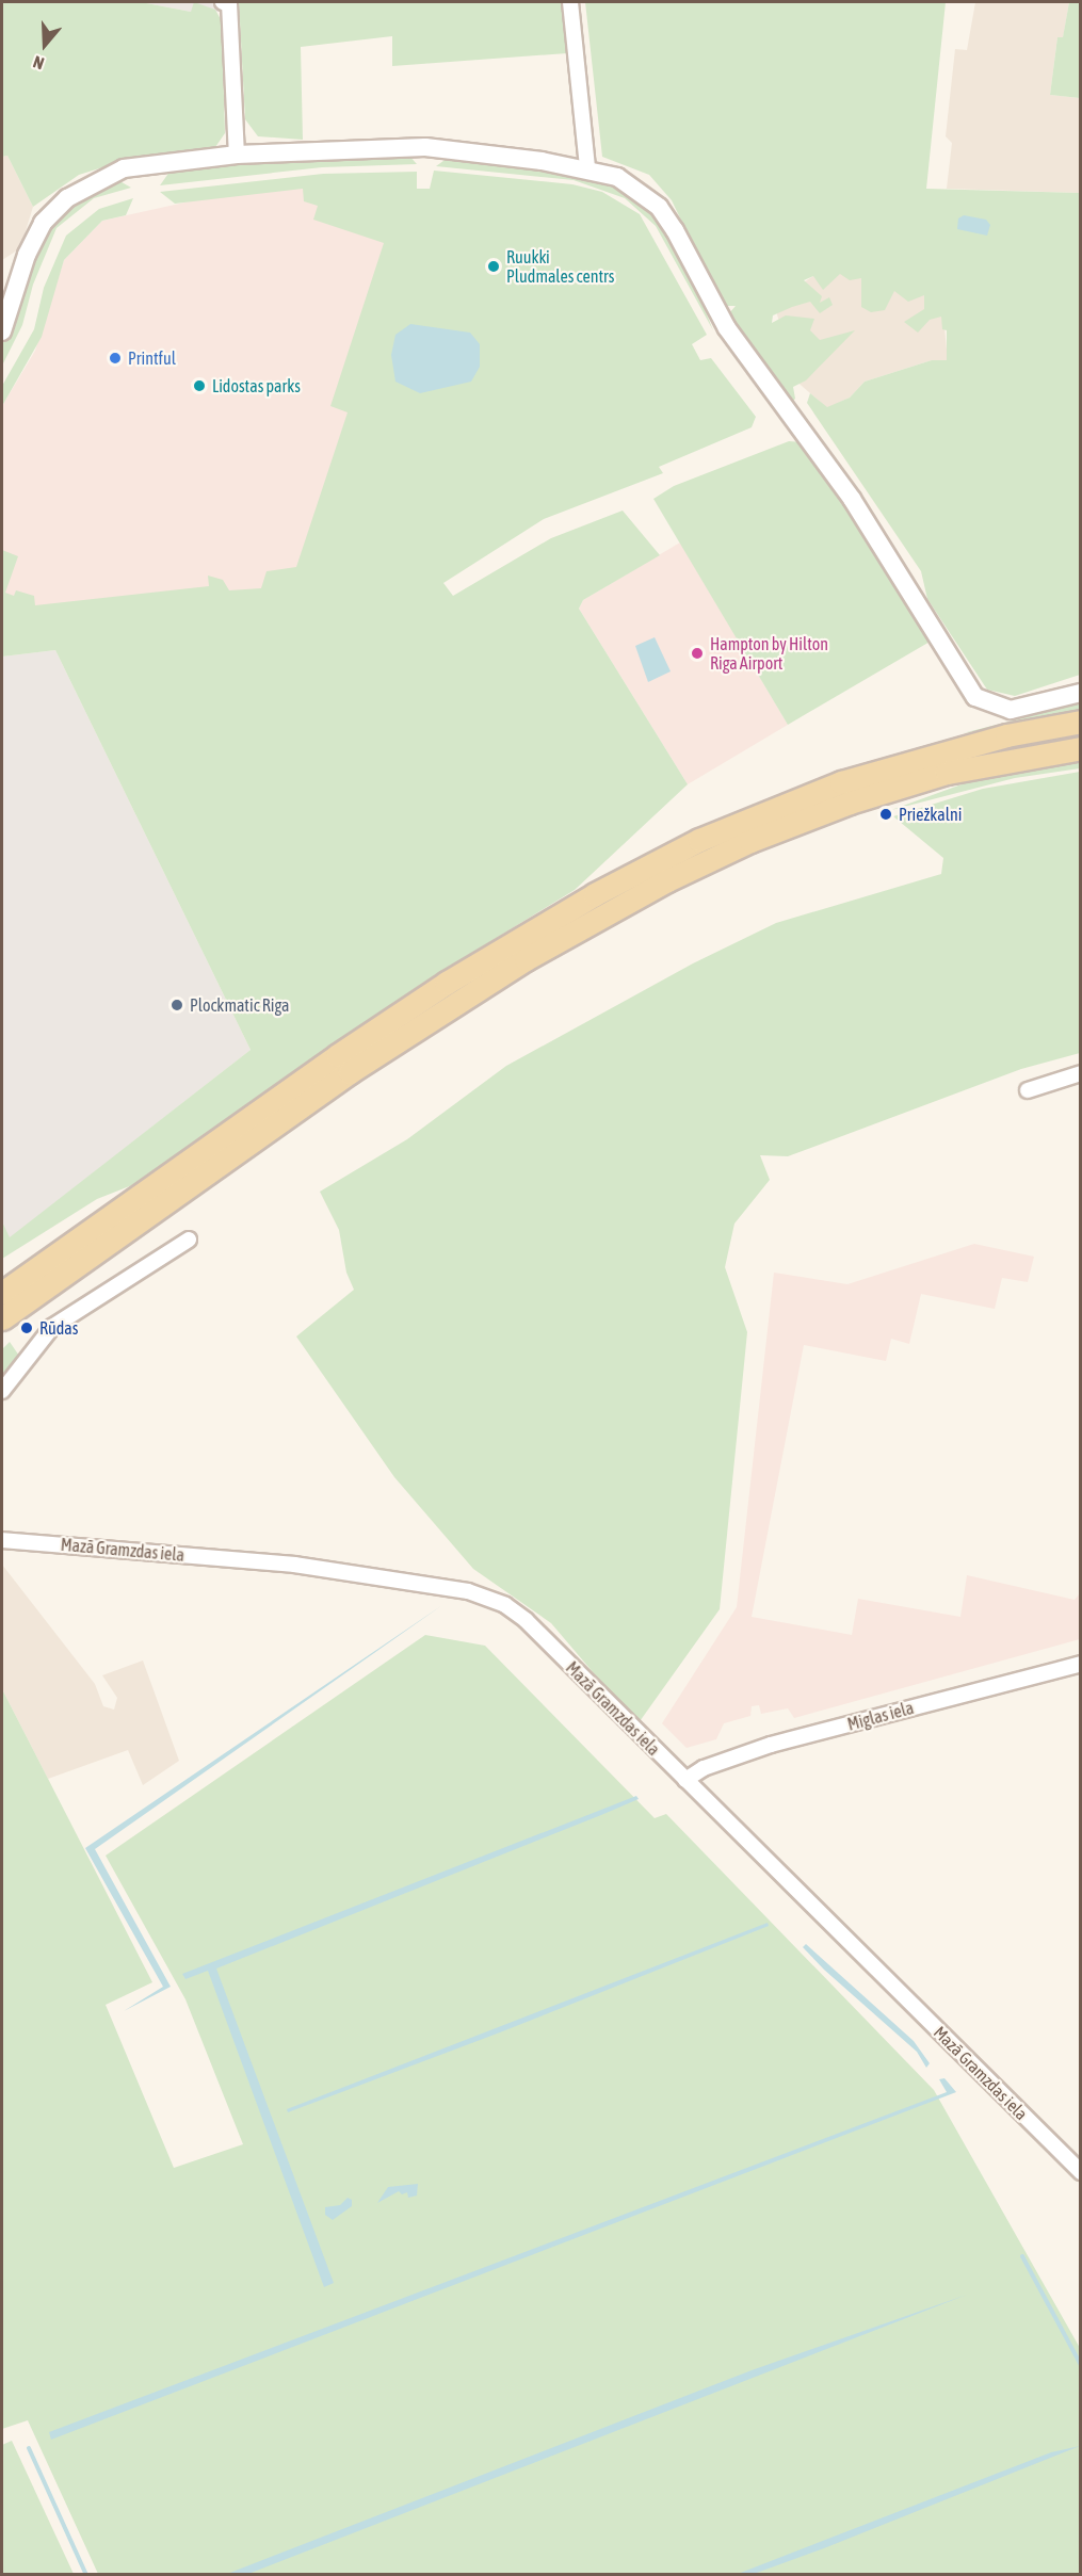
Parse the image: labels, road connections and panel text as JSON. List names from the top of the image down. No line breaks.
{"streets":{"street":["Mazā Gramzdas iela","Miglas iela"]},"crossings":[["Mazā Gramzdas iela","Miglas iela"]],"places":["Ruukki Pludmales centrs","Printful","Lidostas parks","Hampton by Hilton Riga Airport","Priežkalni","Plockmatic Riga","Rūdas"],"north":"bottom"}
